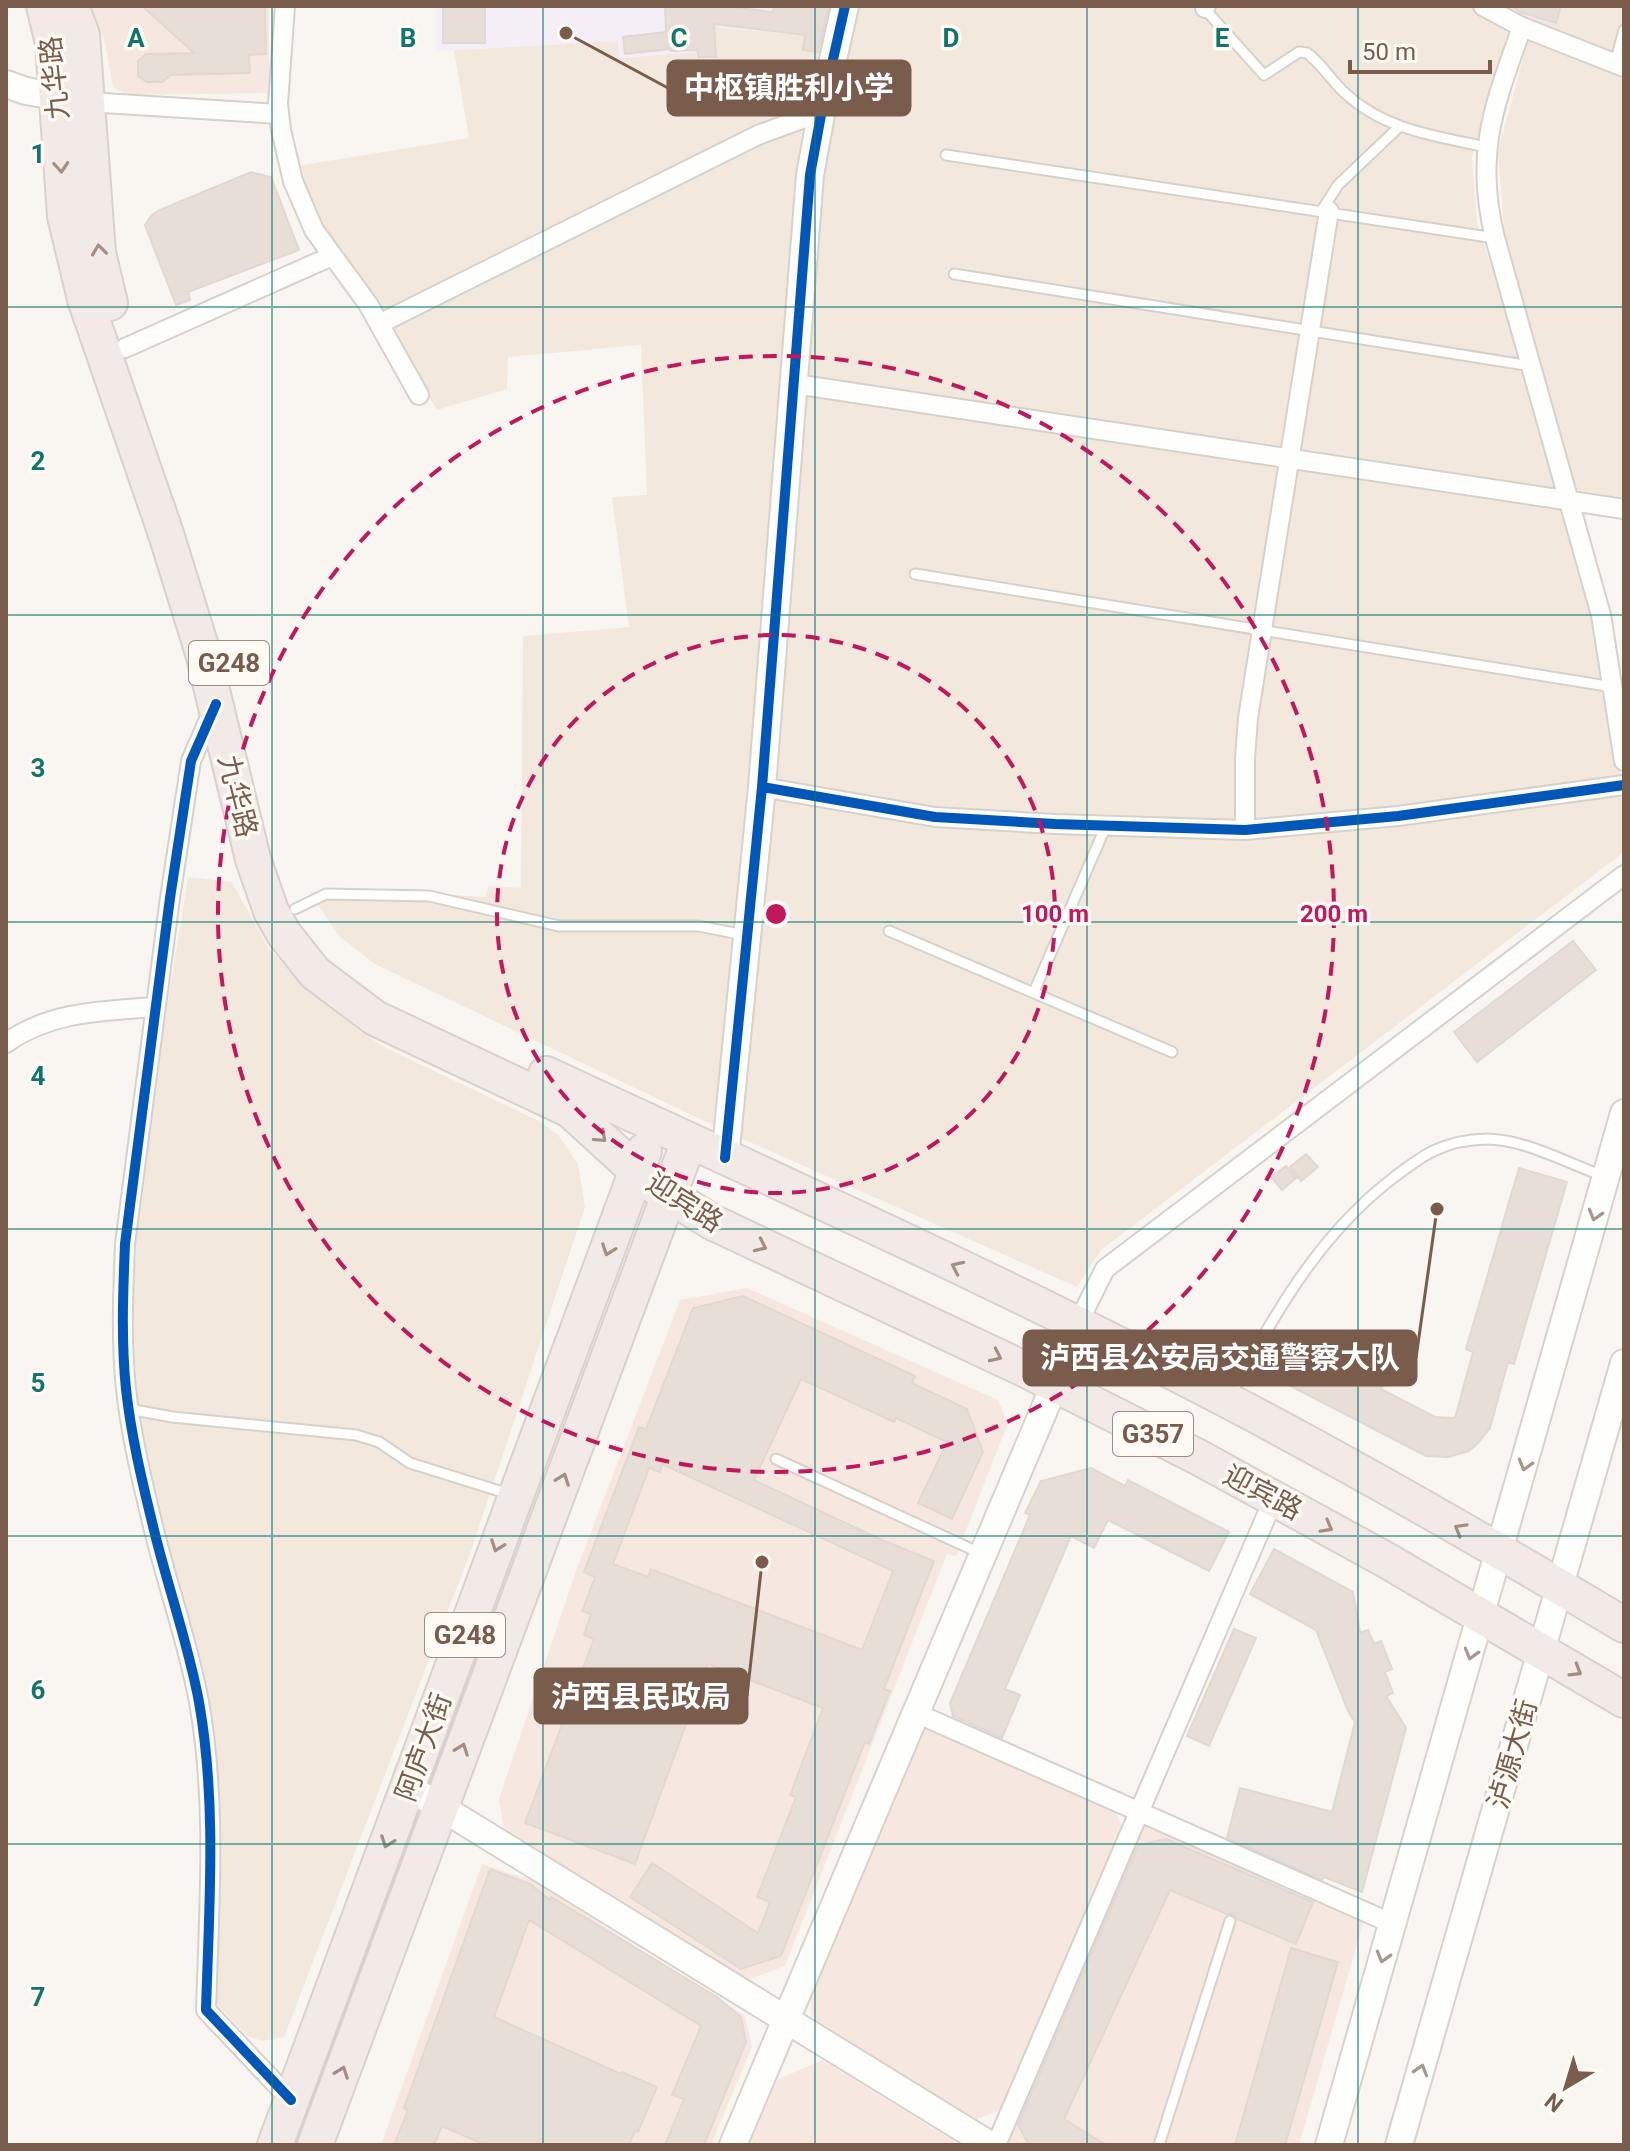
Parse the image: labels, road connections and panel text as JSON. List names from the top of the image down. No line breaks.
{"streets":{"highway":["九华路","G248","迎宾路","G357","阿庐大街"],"street":["泸源大街"]},"crossings":[["九华路","迎宾路"],["九华路","阿庐大街"],["G248","迎宾路"],["迎宾路","阿庐大街"],["迎宾路","泸源大街"]],"places":["中枢镇胜利小学","泸西县公安局交通警察大队","泸西县民政局"],"scale_bar":"50 m","north":"bottom left","grid":{"columns":["A","B","C","D","E"],"rows":["1","2","3","4","5","6","7"]},"rings":["100 m","200 m"]}
